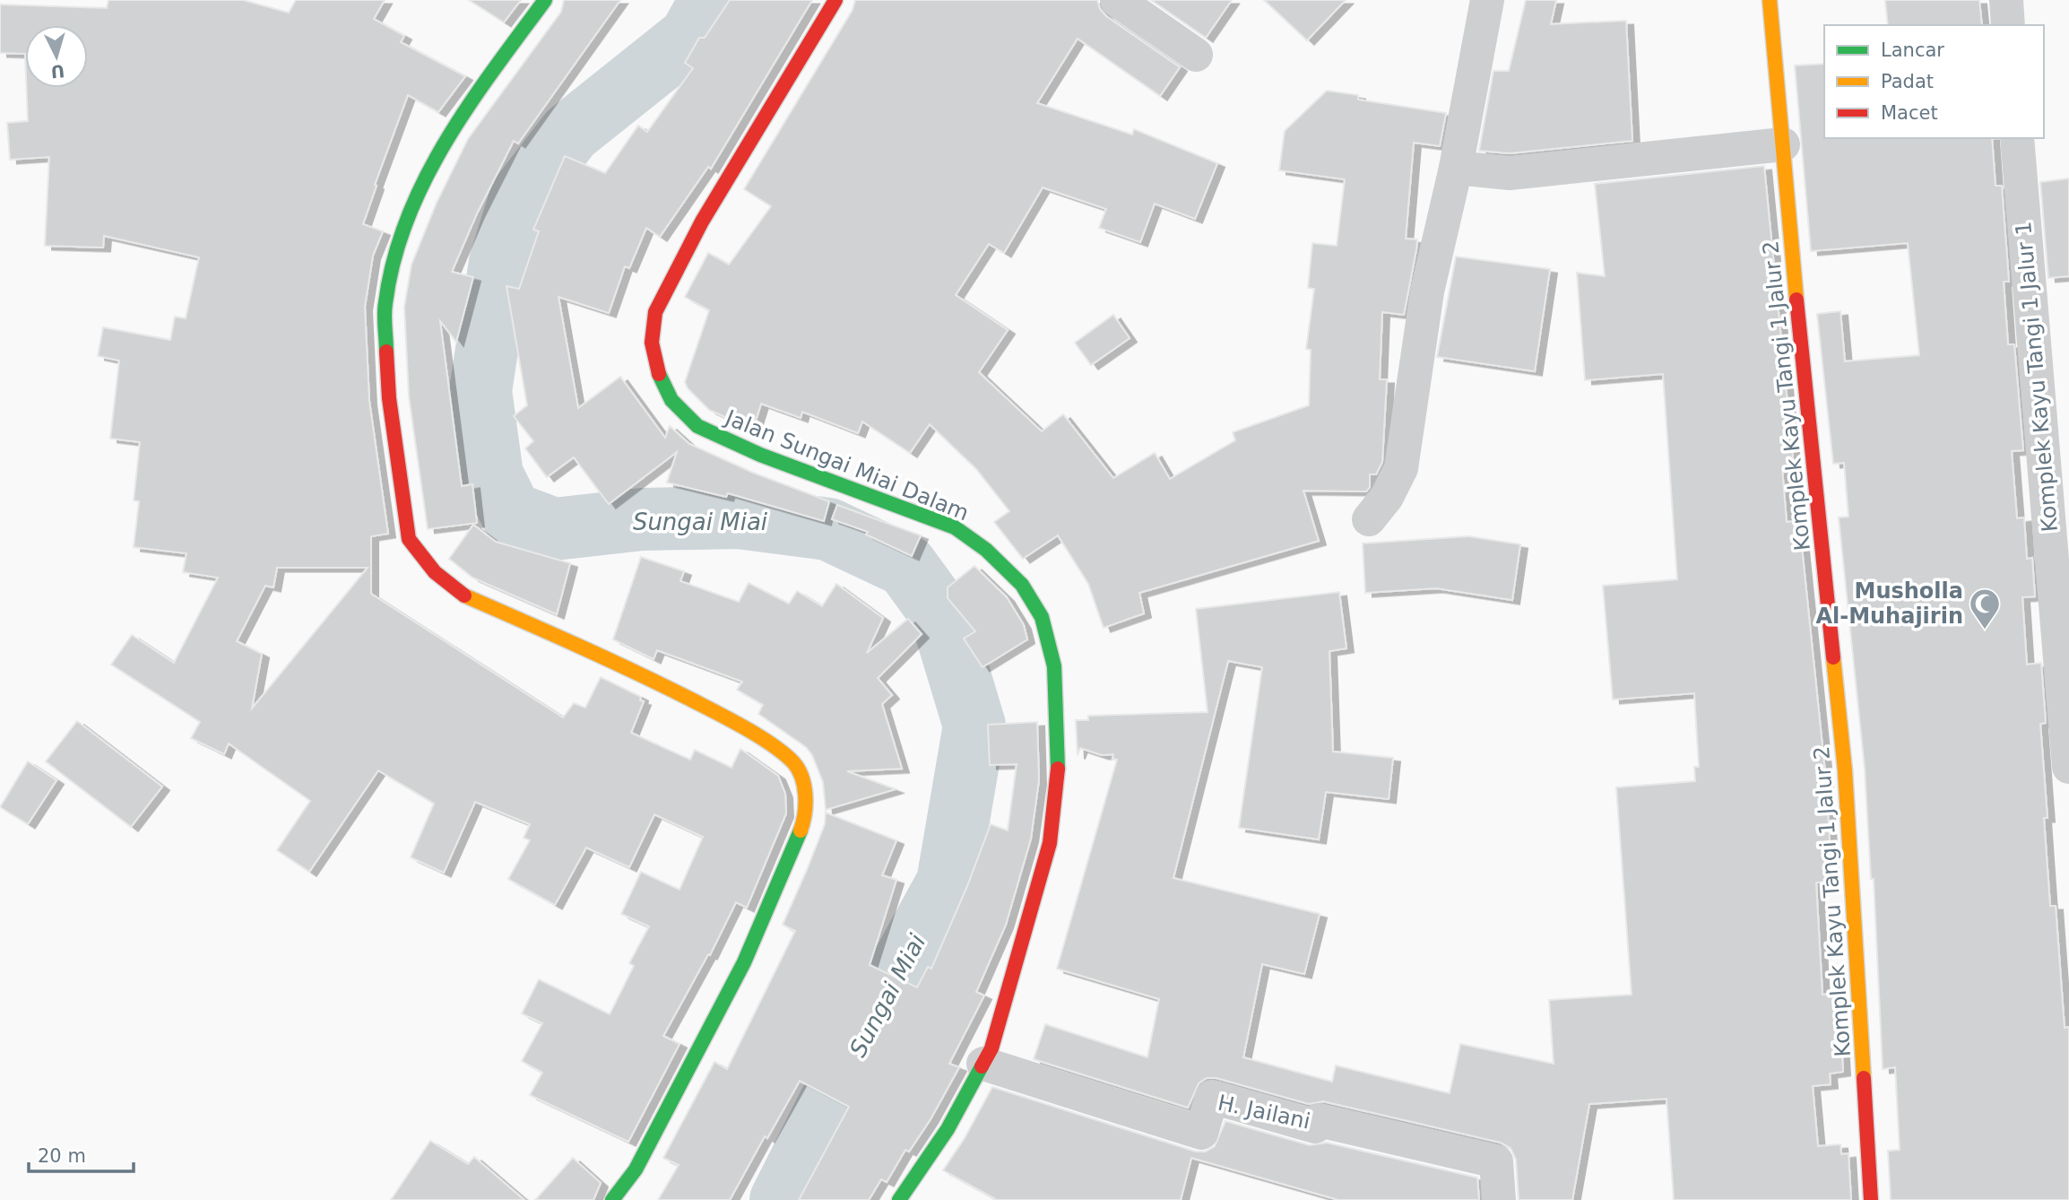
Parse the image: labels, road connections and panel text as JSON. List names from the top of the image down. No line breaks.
{"streets":{"street":["Komplek Kayu Tangi 1 Jalur 1","Komplek Kayu Tangi 1 Jalur 2","Jalan Sungai Miai Dalam","H. Jailani"]},"crossings":[["Jalan Sungai Miai Dalam","H. Jailani"]],"water":["Sungai Miai"],"places":{"mosque":["Musholla Al-Muhajirin"]},"legend":["Lancar","Padat","Macet"],"scale_bar":"20 m","north":"bottom"}
